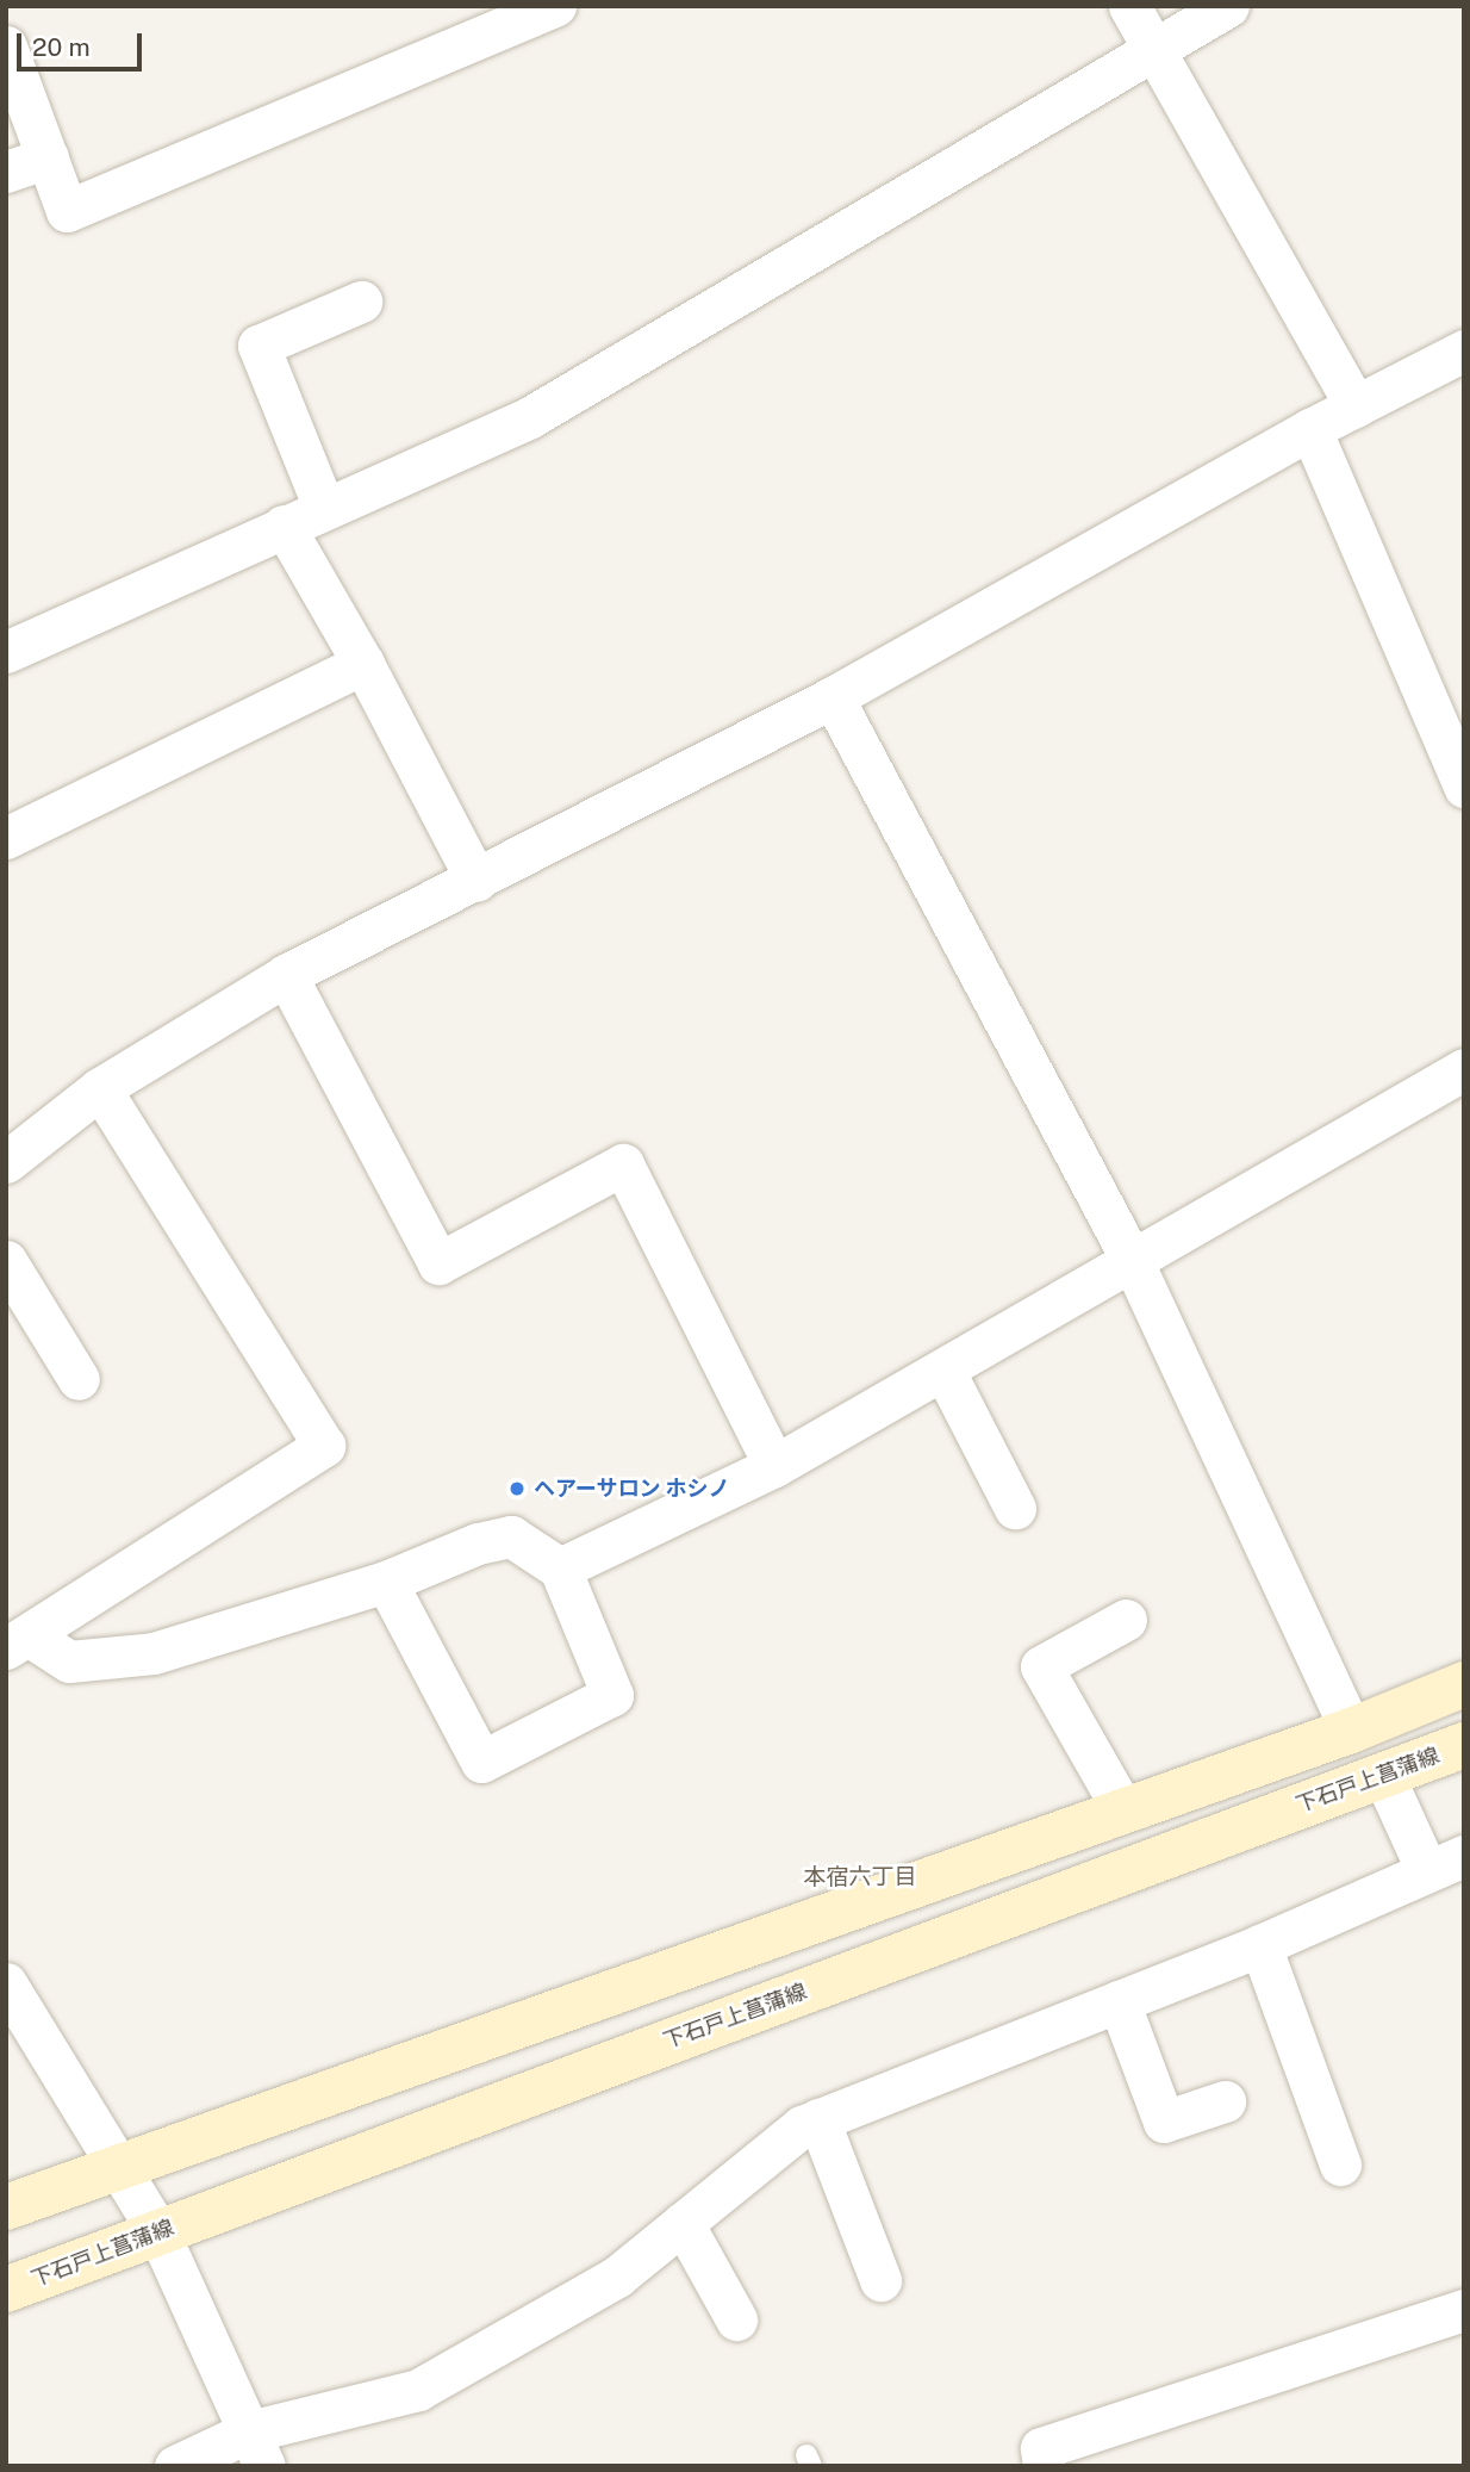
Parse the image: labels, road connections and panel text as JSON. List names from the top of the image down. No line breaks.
{"streets":{"main road":["下石戸上菖蒲線"]},"districts":["本宿六丁目"],"places":["ヘアーサロン ホシノ"],"scale_bar":"20 m"}
